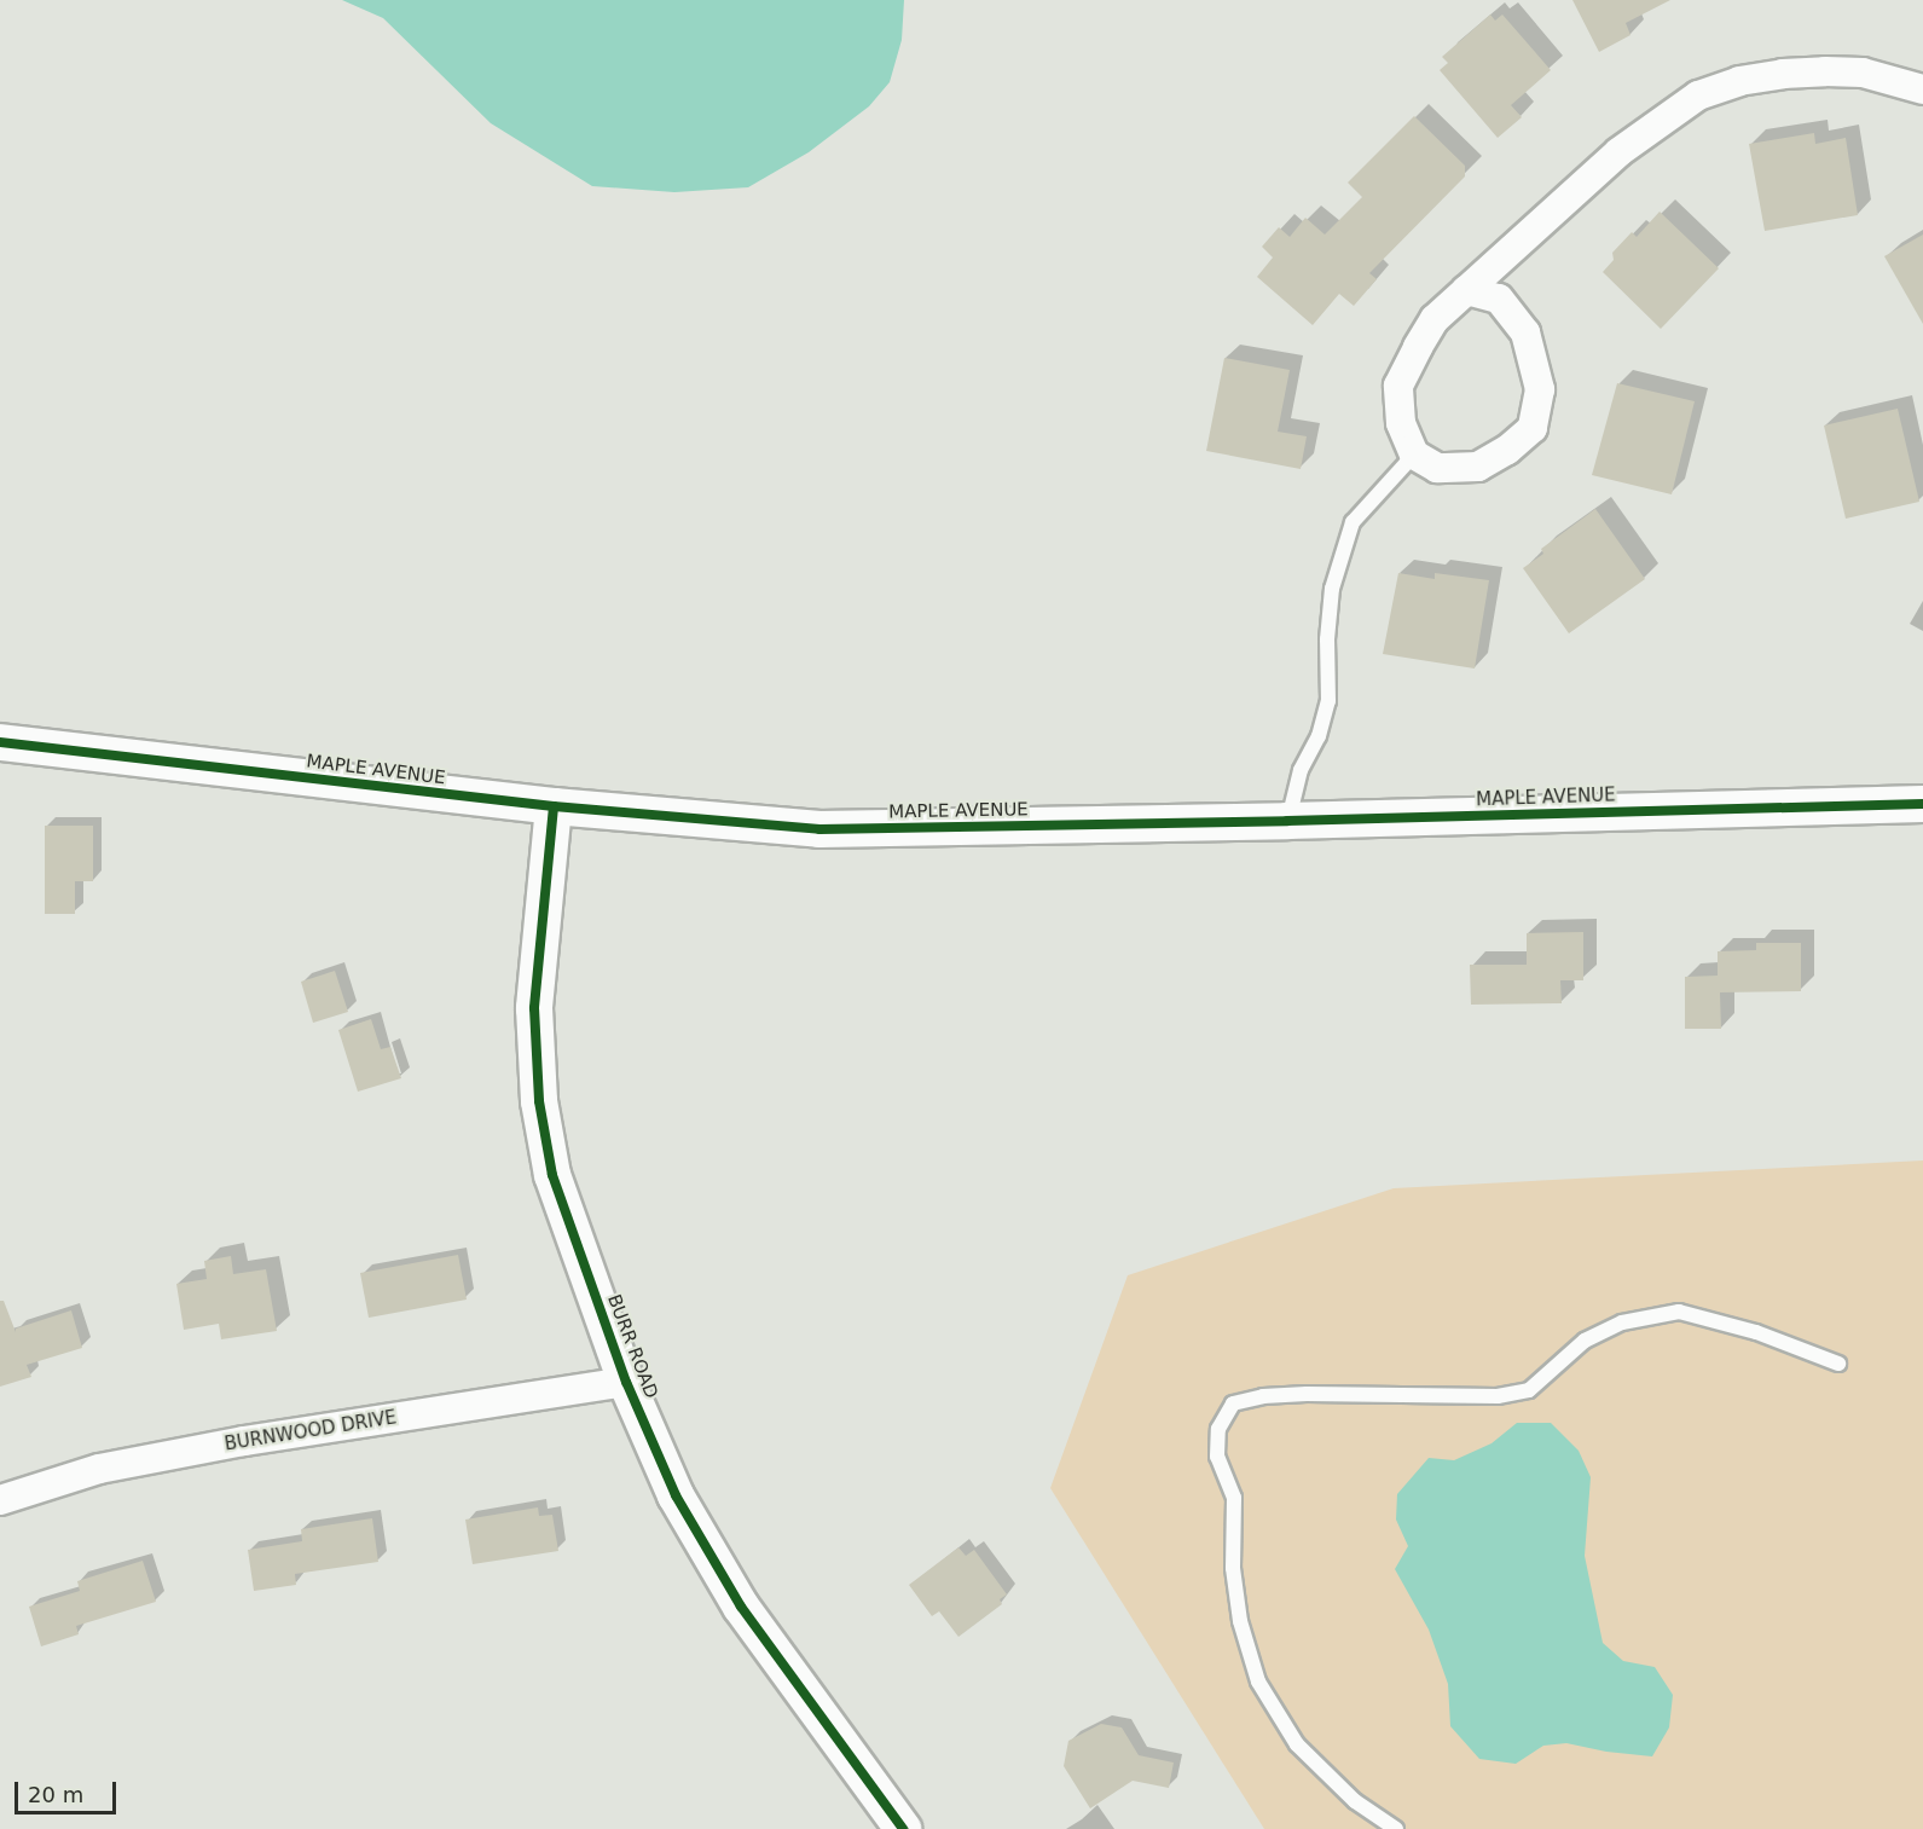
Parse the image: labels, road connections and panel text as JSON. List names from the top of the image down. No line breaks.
{"streets":{"street":["MAPLE AVENUE","BURR ROAD","BURNWOOD DRIVE"]},"crossings":[["MAPLE AVENUE","BURR ROAD"],["BURR ROAD","BURNWOOD DRIVE"]],"scale_bar":"20 m"}
